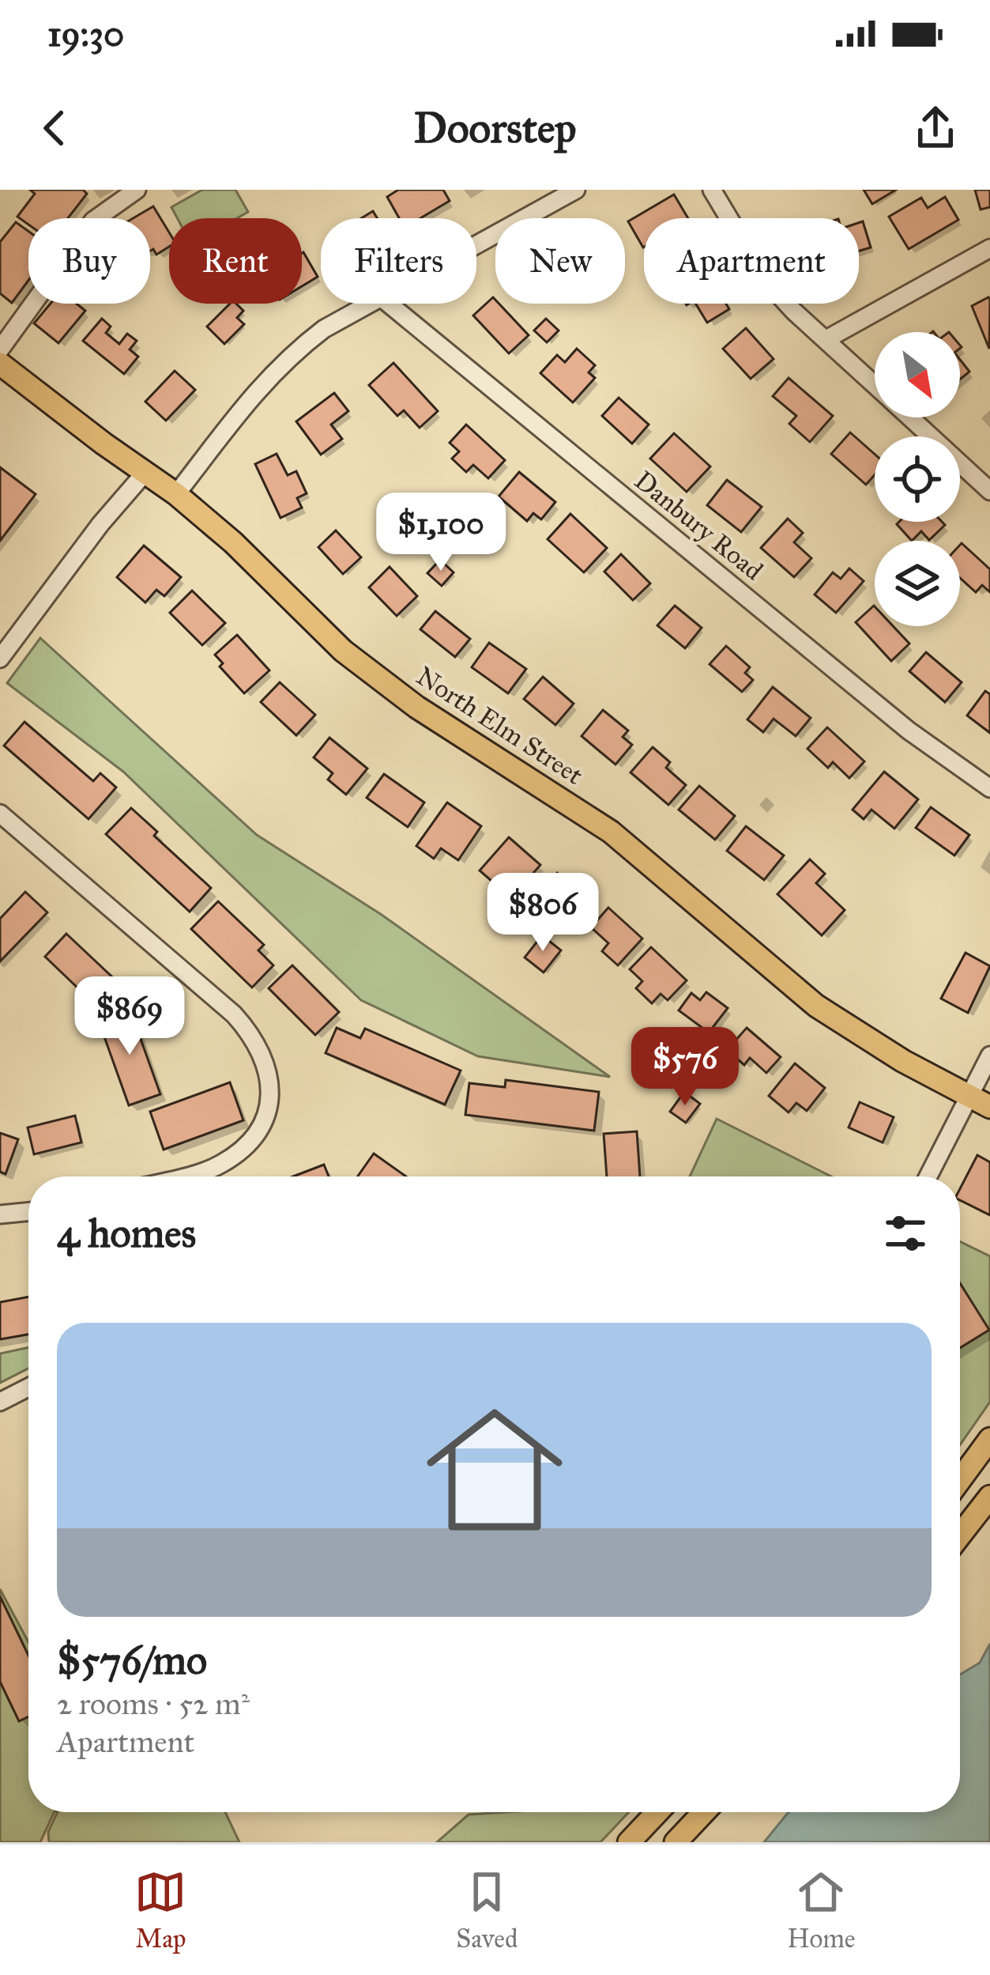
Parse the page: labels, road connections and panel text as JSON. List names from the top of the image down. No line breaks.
{"streets":{"main road":["North Elm Street"],"street":["Danbury Road"]},"north":"bottom right","page":{"status":"19:30","header":"Doorstep","chip":["Buy","Rent","Filters","New","Apartment"],"price":["$1,100","$806","$869","$576"],"heading":"4 homes","list":[{"name":"$576/mo","note":"2 rooms · 52 m² · Apartment"}],"tabs":["Map","Saved","Home"]}}
